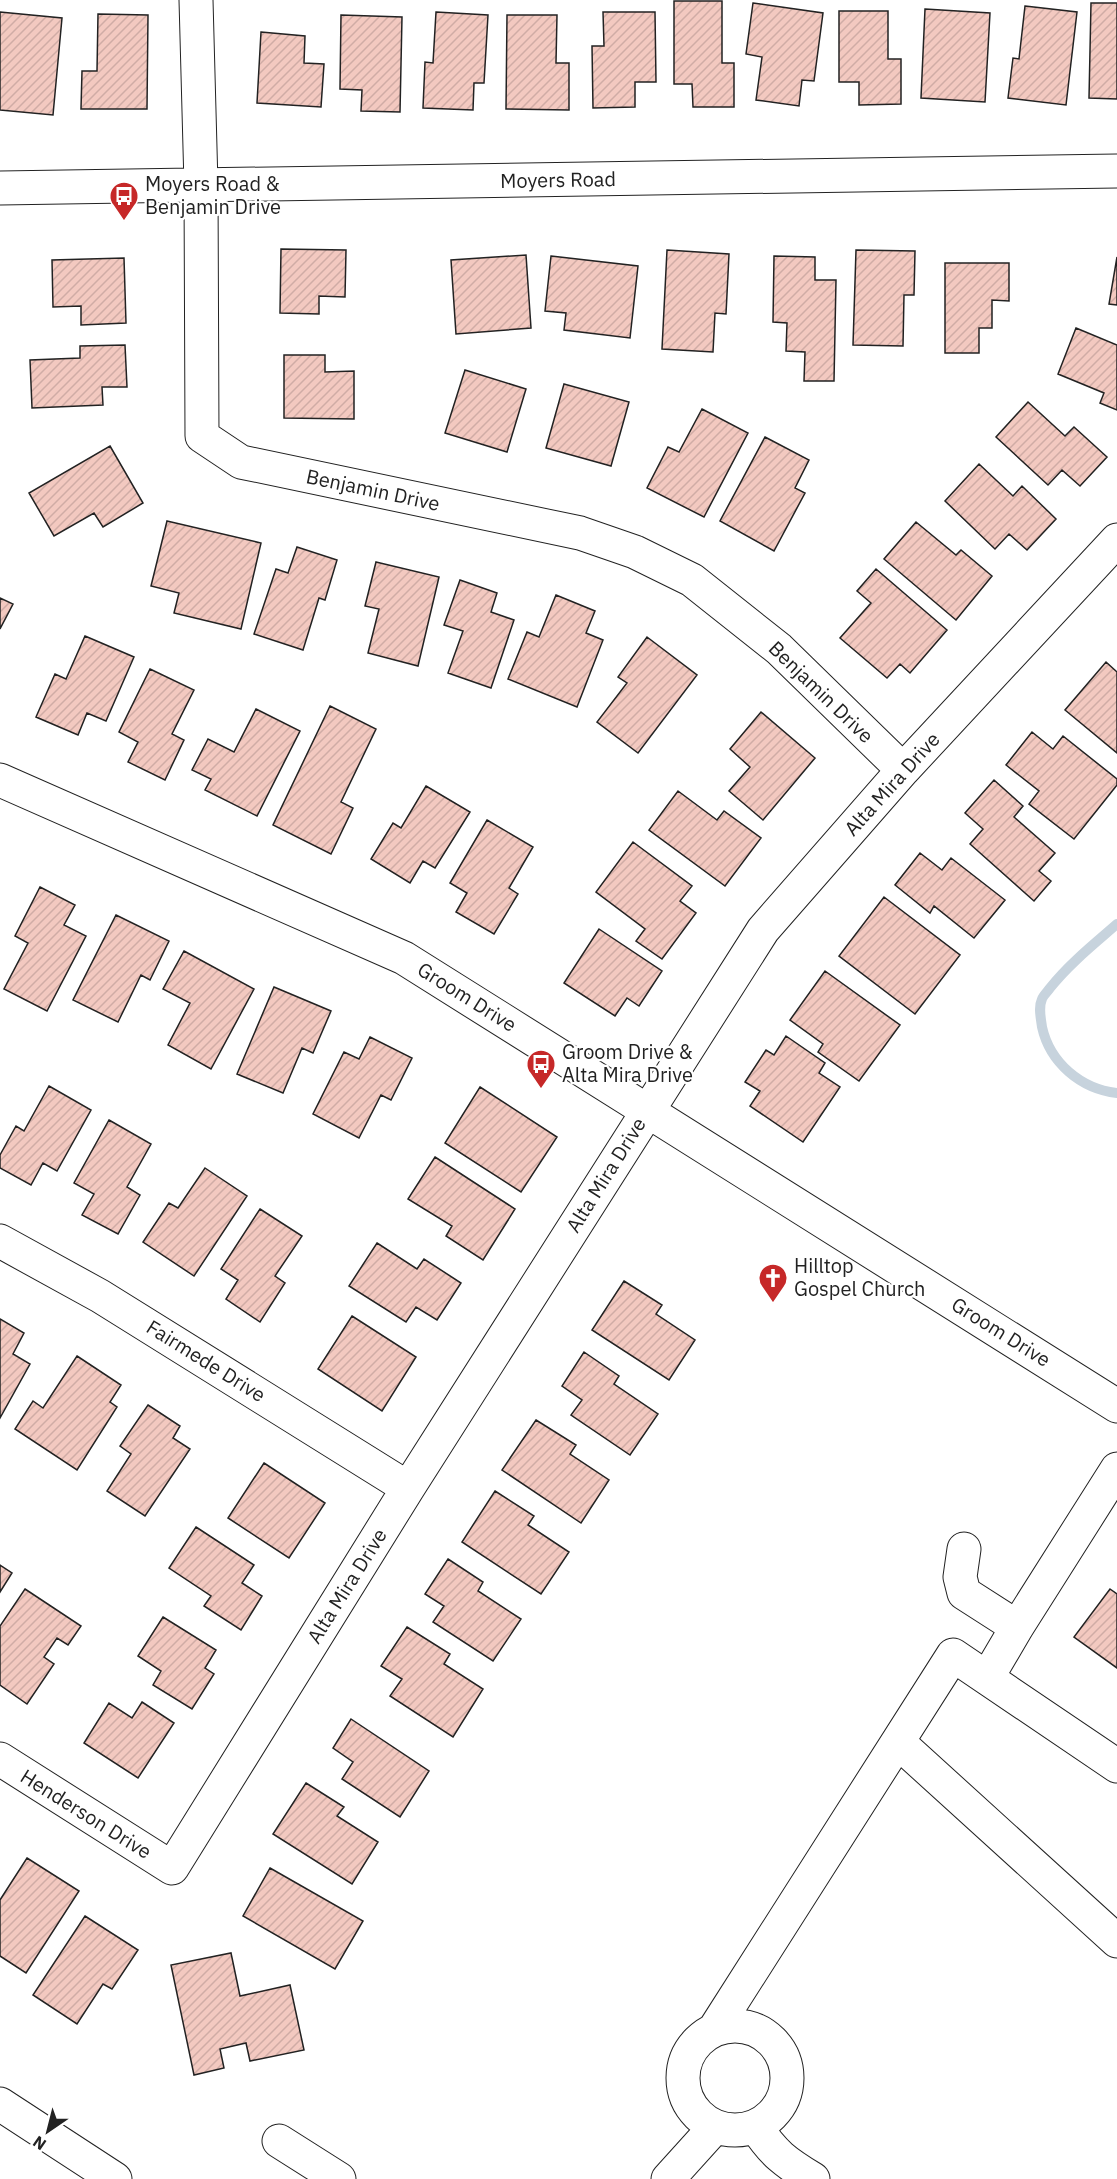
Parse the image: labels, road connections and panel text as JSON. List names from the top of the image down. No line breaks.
{"streets":{"street":["Moyers Road","Benjamin Drive","Alta Mira Drive","Groom Drive","Fairmede Drive","Henderson Drive"]},"crossings":[["Moyers Road","Benjamin Drive"],["Benjamin Drive","Alta Mira Drive"],["Alta Mira Drive","Groom Drive"],["Alta Mira Drive","Fairmede Drive"],["Alta Mira Drive","Henderson Drive"]],"places":{"bus stop":["Moyers Road & Benjamin Drive","Groom Drive & Alta Mira Drive"],"church":["Hilltop Gospel Church"]},"north":"bottom left"}
